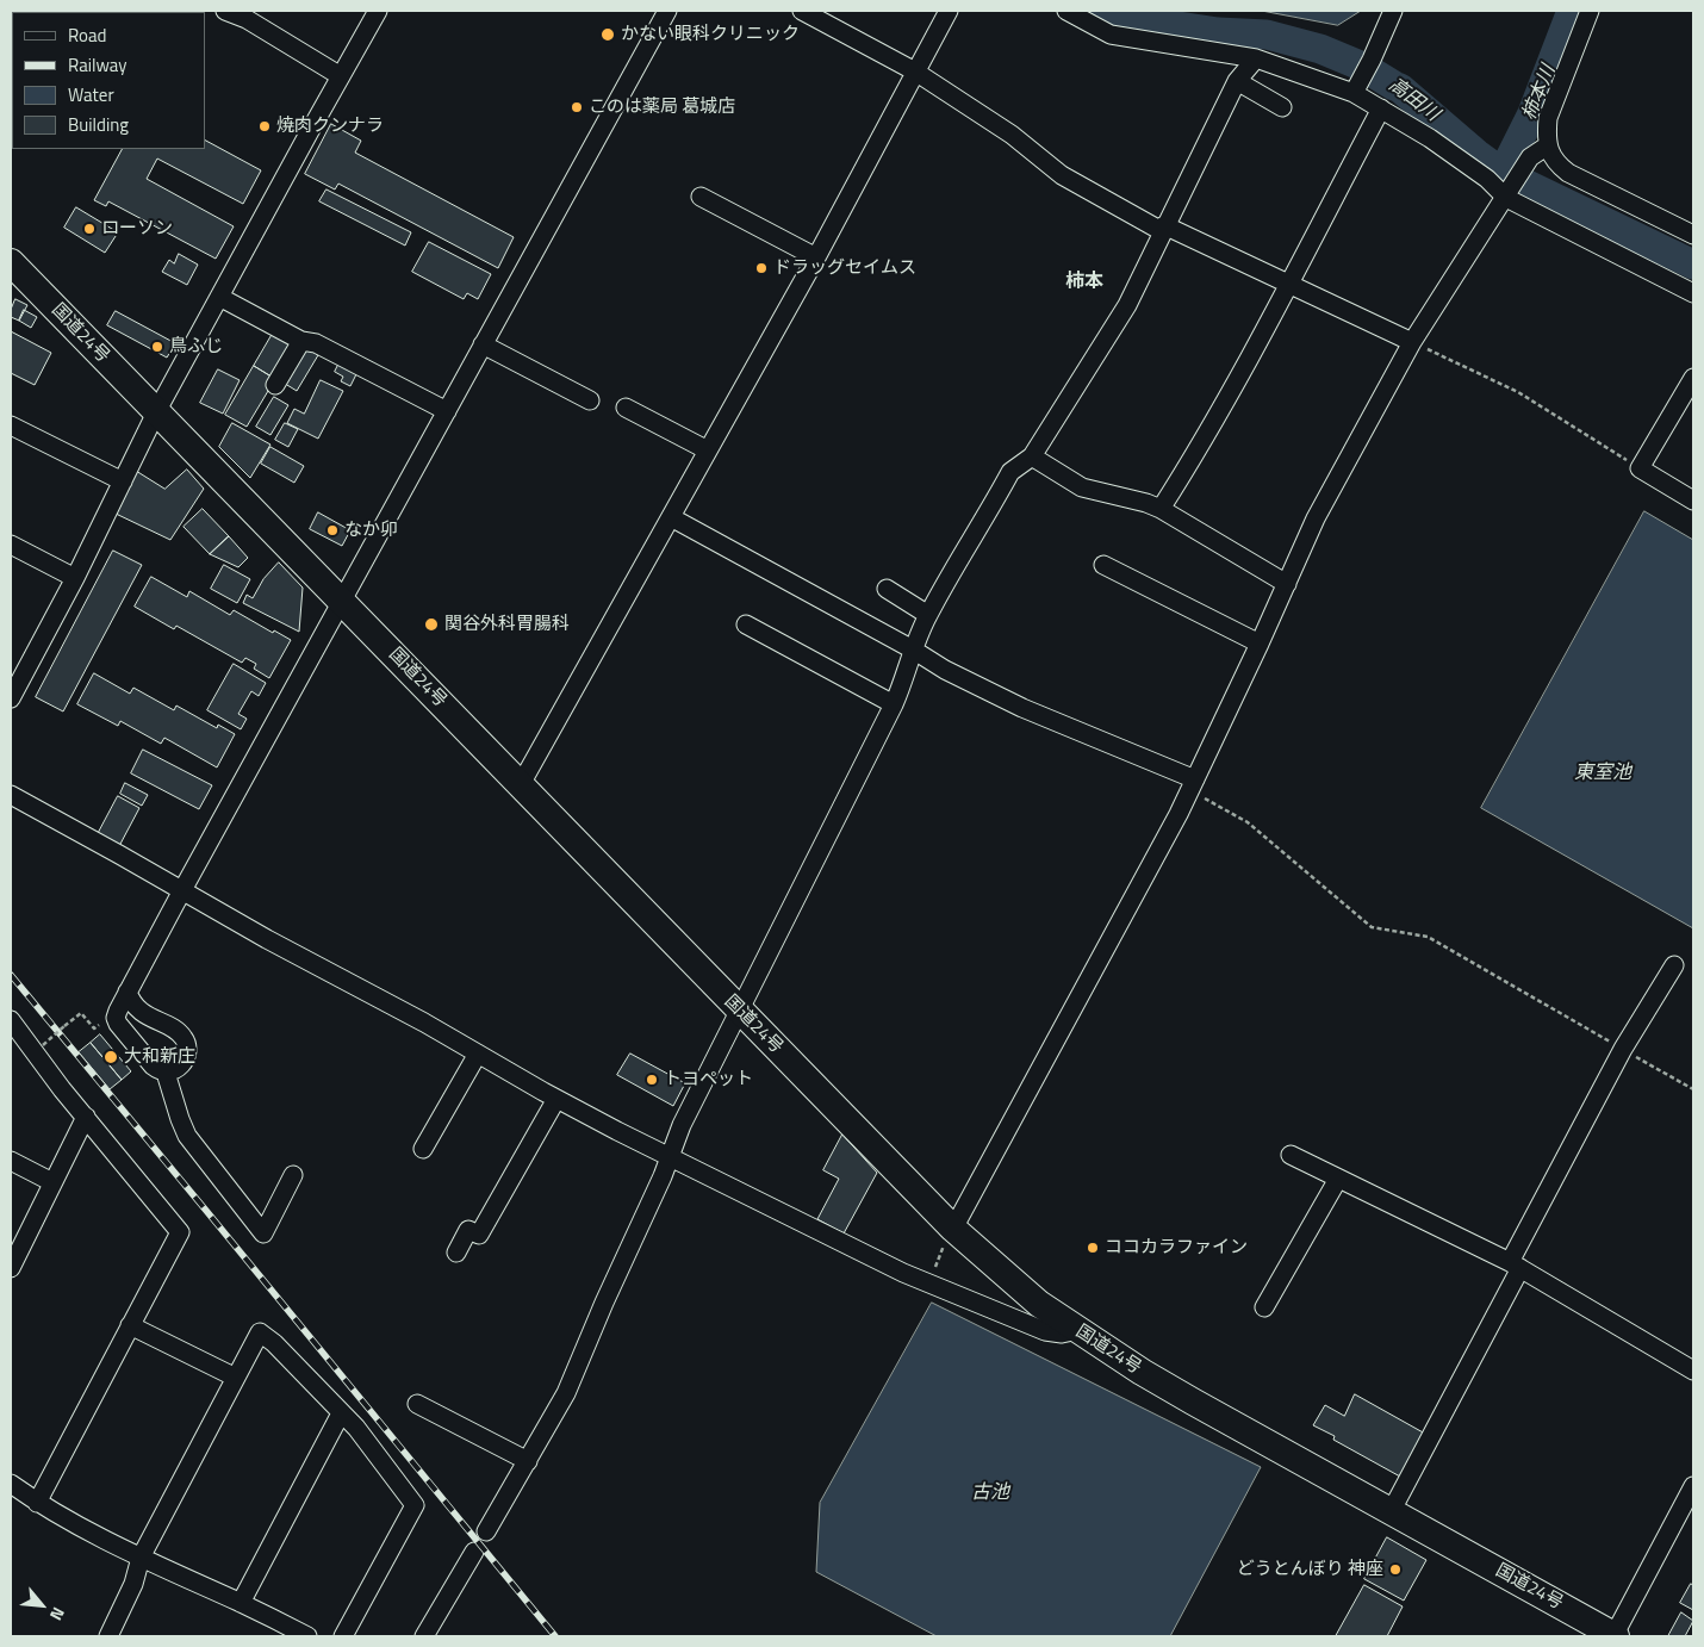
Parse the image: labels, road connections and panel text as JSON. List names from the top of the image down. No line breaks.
{"streets":{"highway":["国道24号"]},"districts":["柿本"],"water":["柿本川","高田川","東室池","古池"],"places":["かない眼科クリニック","このは薬局 葛城店","焼肉クンナラ","ローソン","ドラッグセイムス","鳥ふじ","なか卯","関谷外科胃腸科","大和新庄","トヨペット","ココカラファイン","どうとんぼり 神座"],"legend":["Road","Railway","Water","Building"],"north":"bottom right"}
